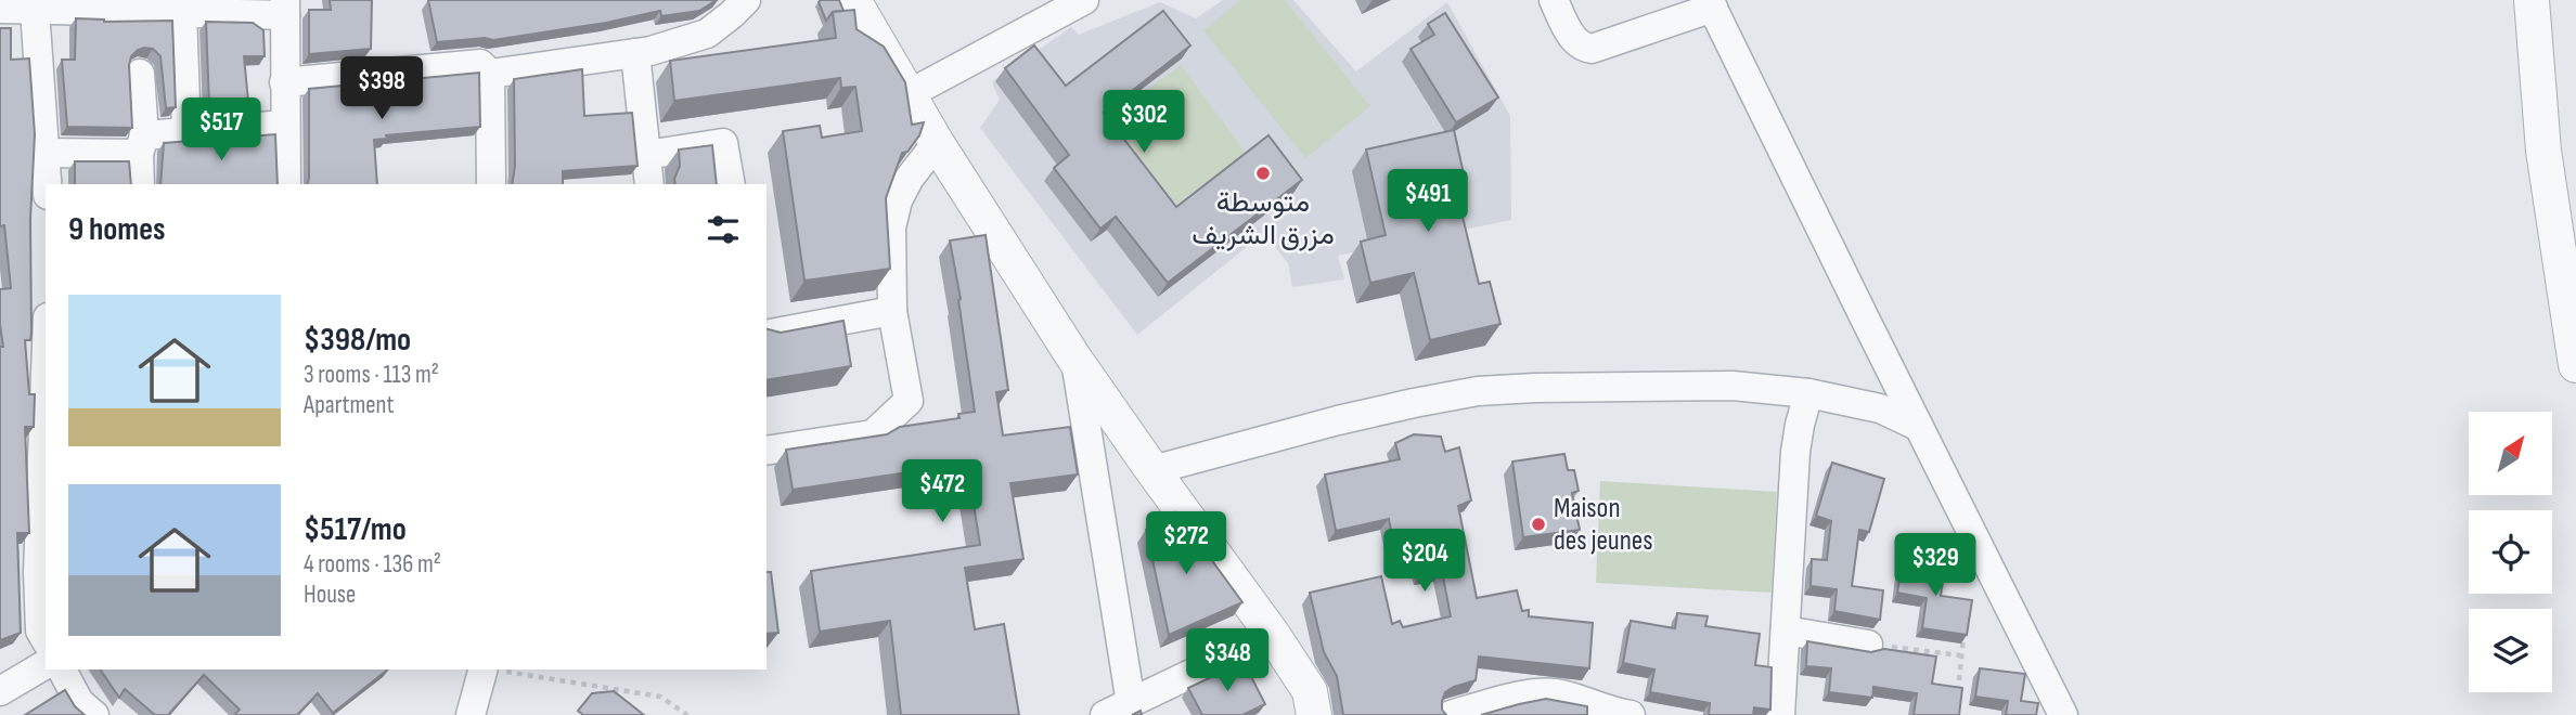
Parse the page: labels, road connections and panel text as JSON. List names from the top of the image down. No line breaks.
{"places":["متوسطة مزرق الشريف","Maison des jeunes"],"north":"top right","page":{"price":["$398","$302","$517","$491","$472","$272","$204","$329","$348"],"heading":"9 homes","list":[{"name":"$398/mo","note":"3 rooms · 113 m² · Apartment"},{"name":"$517/mo","note":"4 rooms · 136 m² · House"}]}}
